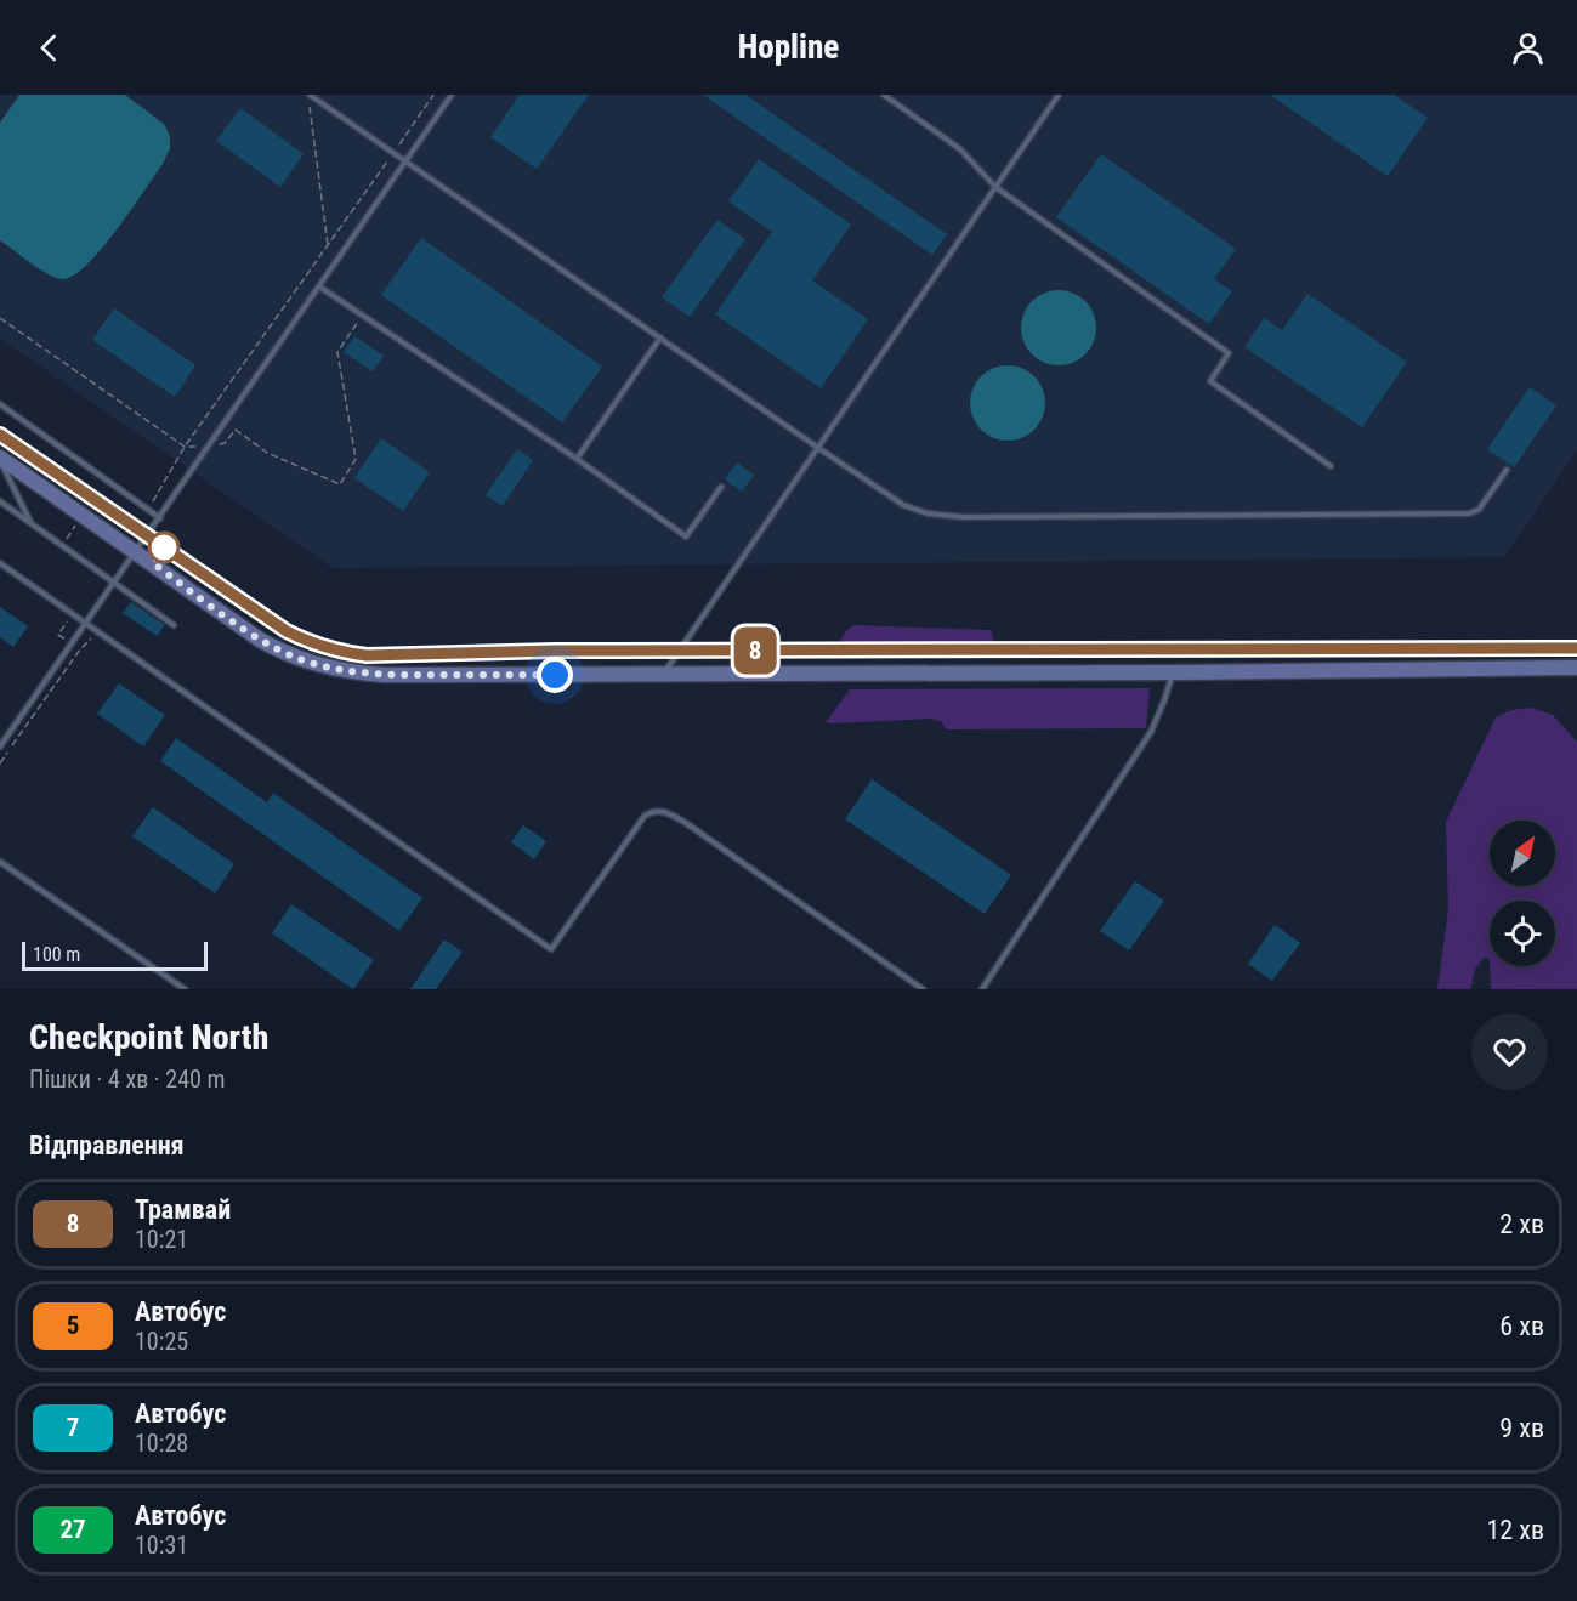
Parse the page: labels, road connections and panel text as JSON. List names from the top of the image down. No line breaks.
{"lines":["tram line 8"],"scale_bar":"100 m","north":"top right","page":{"header":"Hopline","on_map":"8","scale":"100 m","heading":[["Checkpoint North","Пішки · 4 хв · 240 m"],"Відправлення"],"list":[{"mark":"8","name":"Трамвай","note":"10:21","value":"2 хв"},{"mark":"5","name":"Автобус","note":"10:25","value":"6 хв"},{"mark":"7","name":"Автобус","note":"10:28","value":"9 хв"},{"mark":"27","name":"Автобус","note":"10:31","value":"12 хв"}]}}
